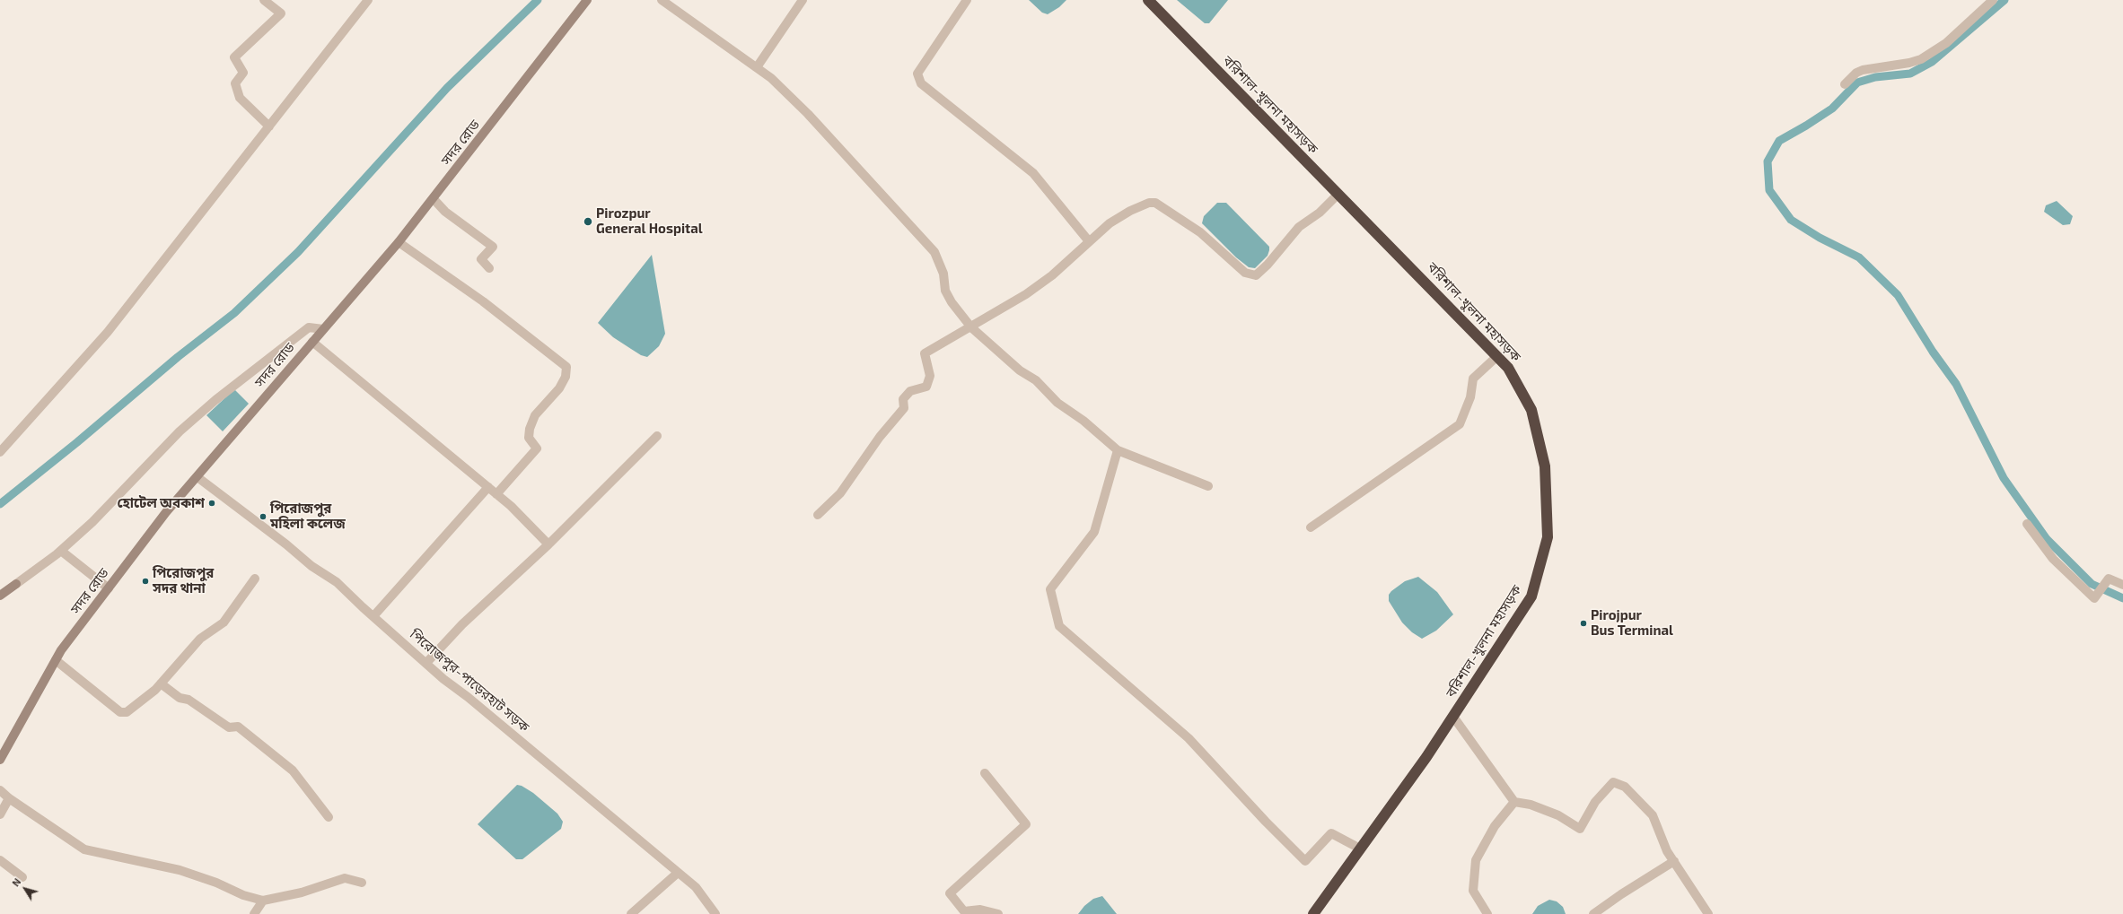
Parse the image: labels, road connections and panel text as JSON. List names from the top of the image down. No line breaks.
{"streets":{"highway":["বরিশাল-খুলনা মহাসড়ক"],"street":["সদর রোড","পিরোজপুর-পাড়েরহাট সড়ক"]},"crossings":[["সদর রোড","পিরোজপুর-পাড়েরহাট সড়ক"]],"places":["Pirozpur General Hospital","হোটেল অবকাশ","পিরোজপুর মহিলা কলেজ","পিরোজপুর সদর থানা","Pirojpur Bus Terminal"],"north":"top left"}
